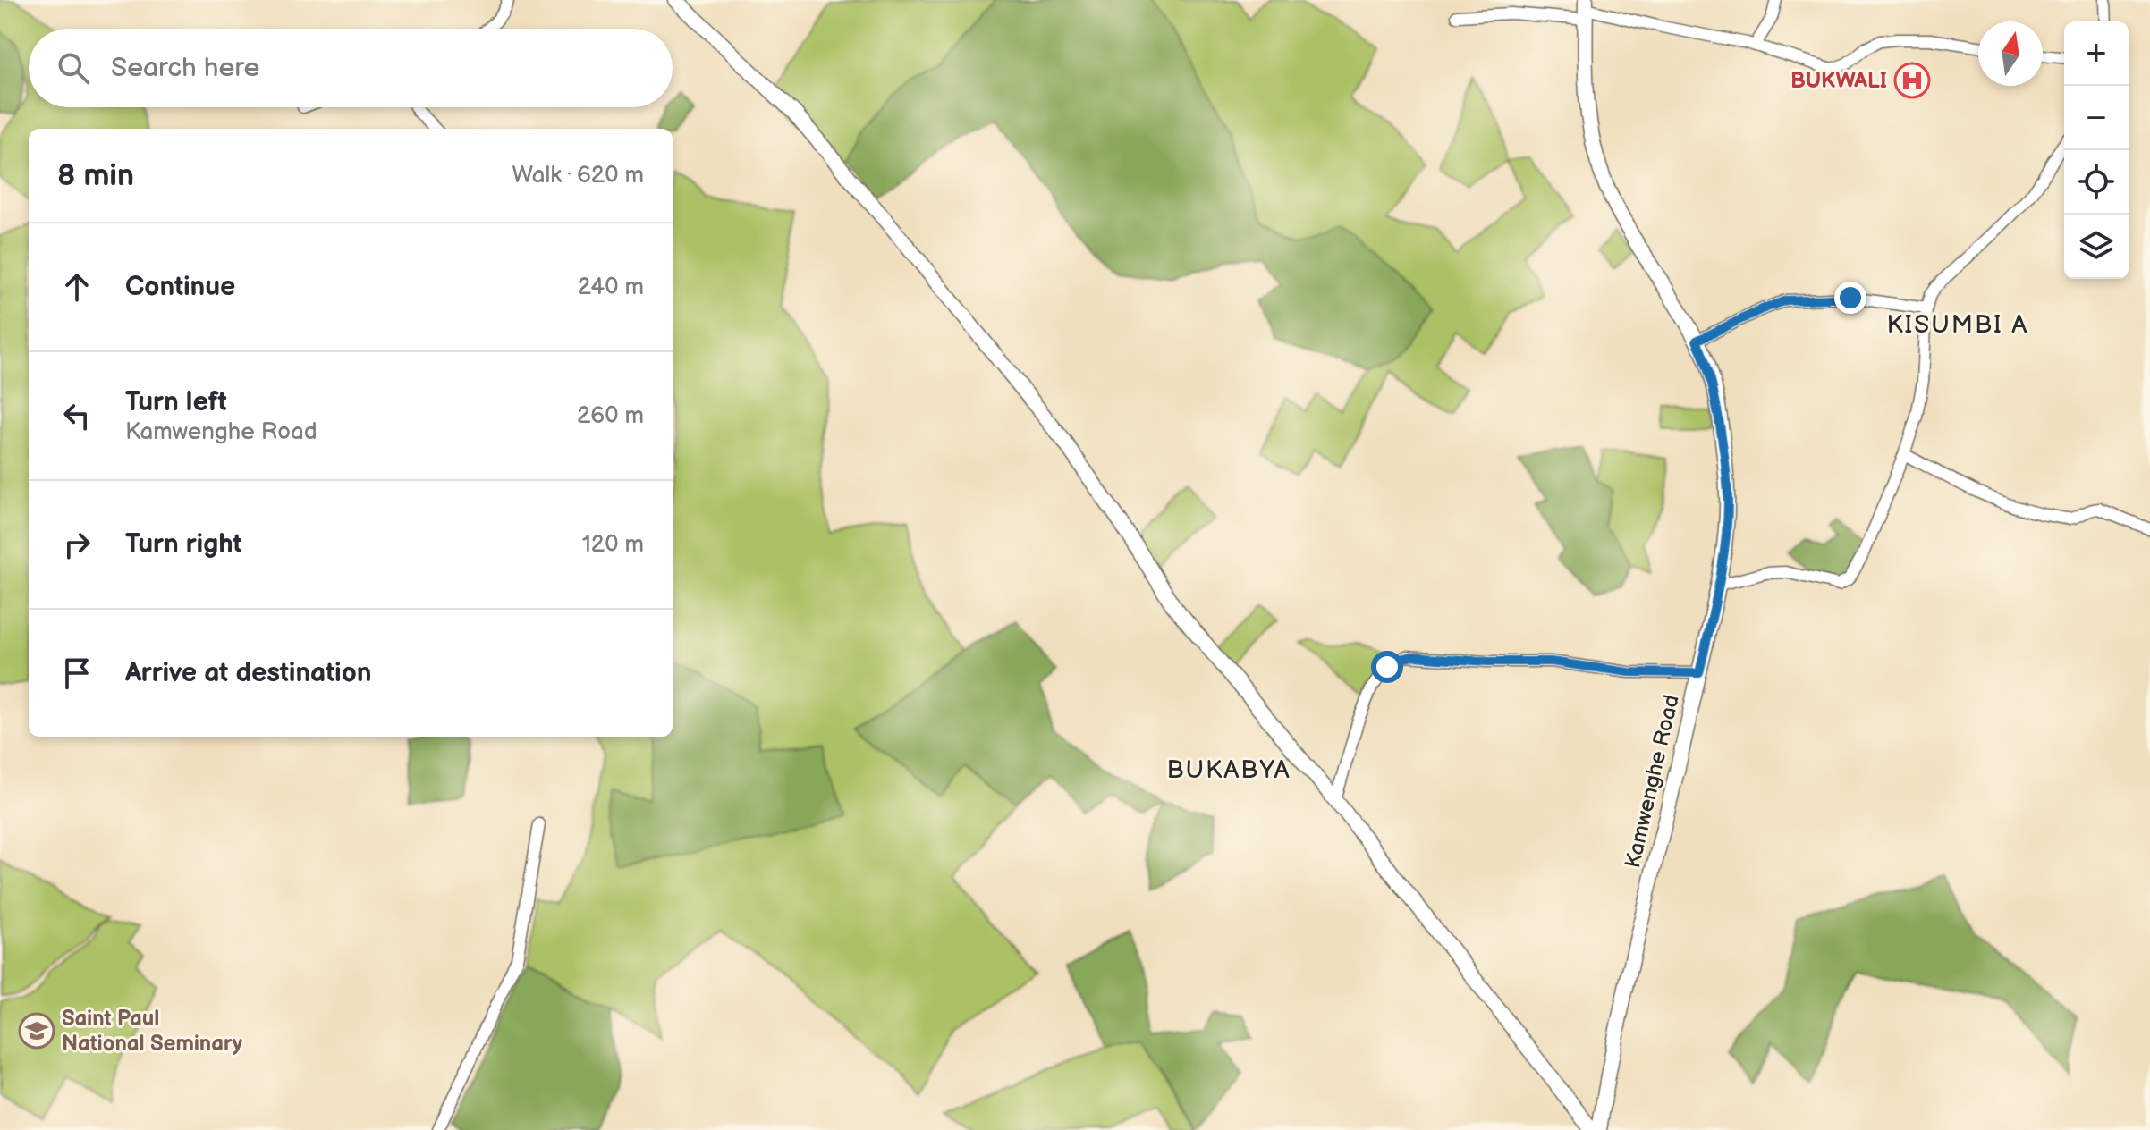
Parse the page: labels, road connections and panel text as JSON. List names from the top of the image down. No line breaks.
{"streets":{"street":["Kamwenghe Road"]},"districts":["KISUMBI A","BUKABYA"],"places":{"hospital":["BUKWALI"],"school or university":["Saint Paul National Seminary"]},"north":"top","page":{"map_buttons":["+","−"],"search":"Search here","heading":["8 min","Walk · 620 m"],"list":[["Continue","240 m"],["Turn left","Kamwenghe Road","260 m"],["Turn right","120 m"],"Arrive at destination"]}}
